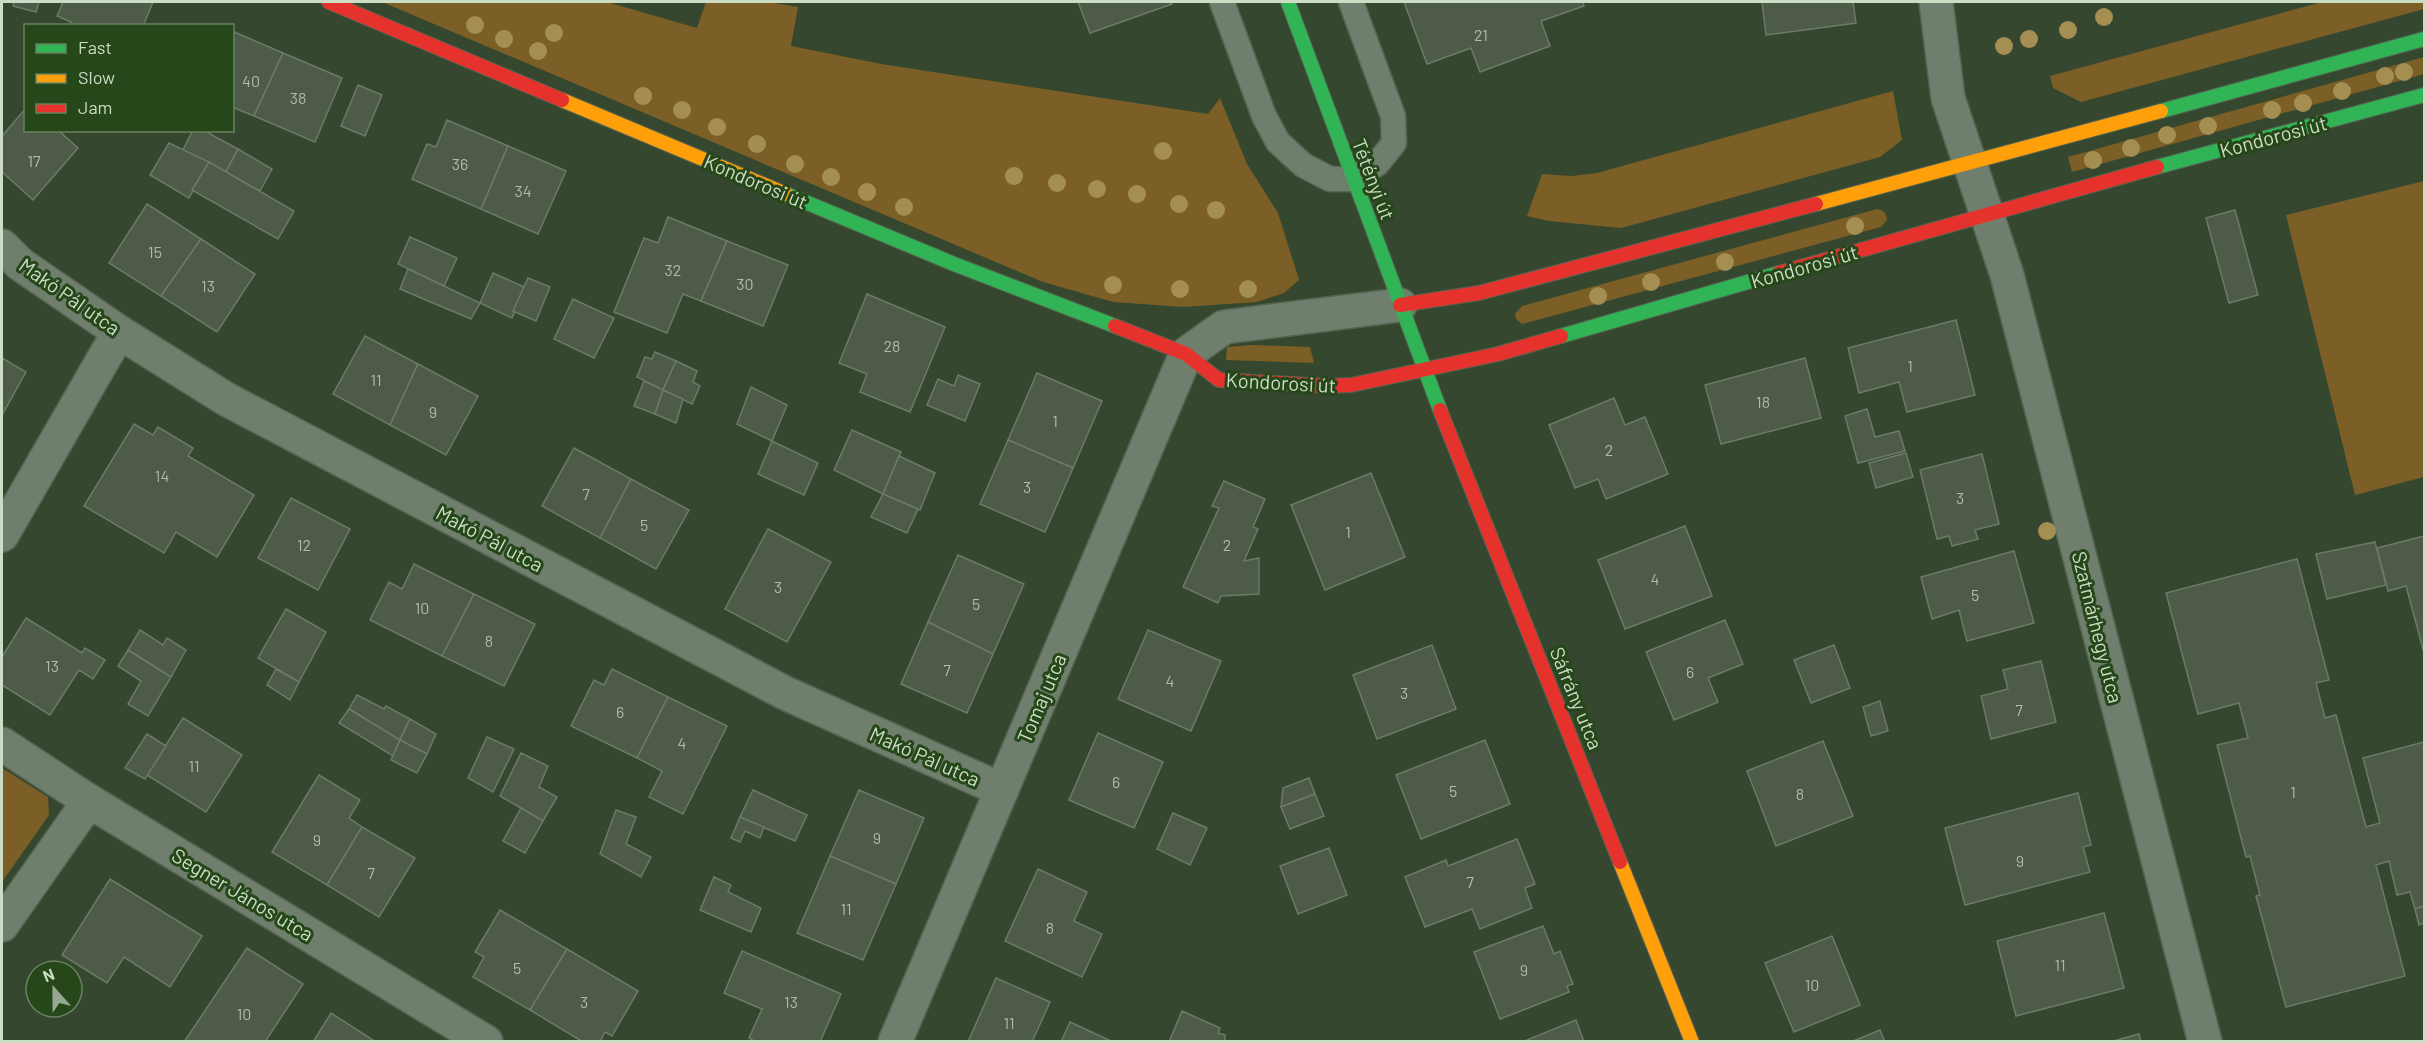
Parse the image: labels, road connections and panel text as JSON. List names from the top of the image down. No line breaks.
{"streets":{"street":["Kondorosi út","Tétényi út","Makó Pál utca","Szatmárhegy utca","Tomaj utca","Sáfrány utca","Segner János utca"]},"crossings":[["Kondorosi út","Tétényi út"],["Kondorosi út","Szatmárhegy utca"],["Kondorosi út","Tomaj utca"],["Kondorosi út","Sáfrány utca"],["Tétényi út","Sáfrány utca"],["Makó Pál utca","Tomaj utca"]],"house_numbers":["21","40","38","17","36","34","15","32","30","13","28","1","11","18","9","1","2","14","3","7","3","5","1","12","2","4","3","5","5","10","8","13","7","6","4","3","7","6","4","11","6","5","1","8","9","9","9","7","7","11","8","11","5","9","10","3","13","10","11"],"legend":["Fast","Slow","Jam"],"north":"top"}
